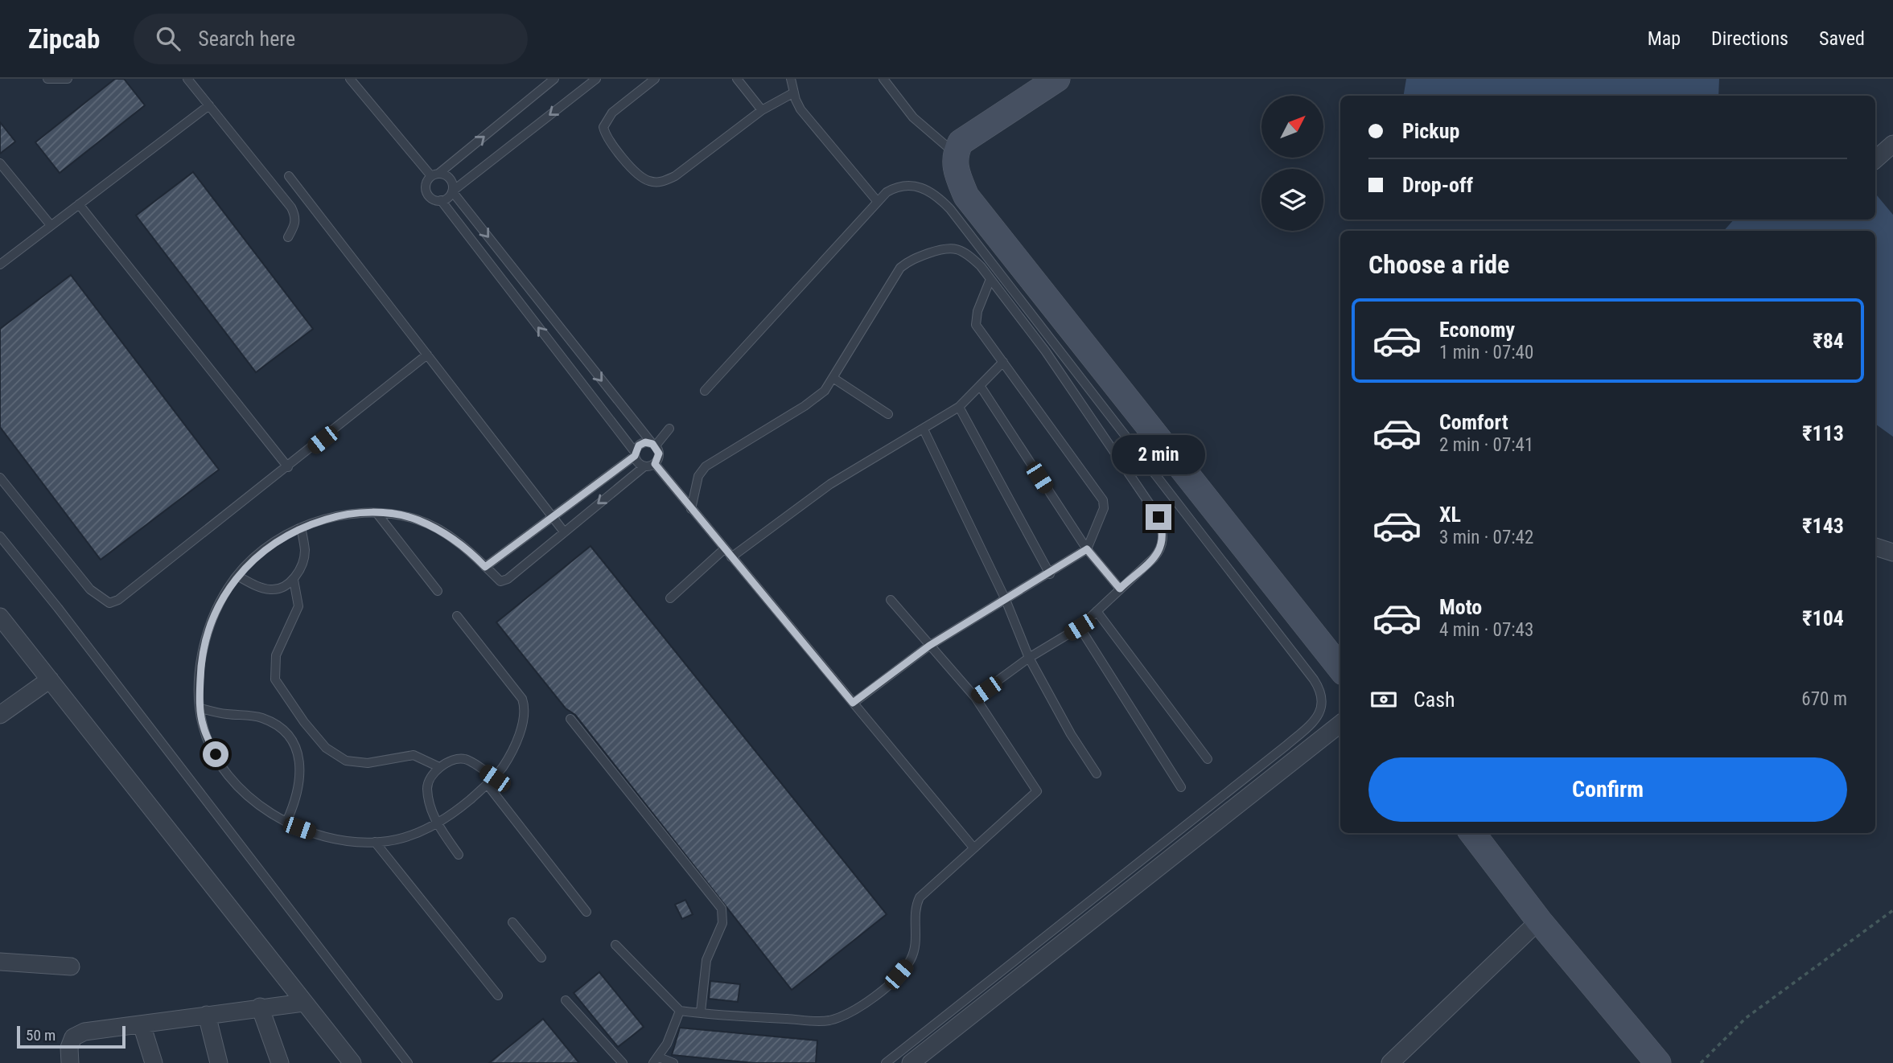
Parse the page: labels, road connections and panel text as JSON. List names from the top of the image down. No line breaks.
{"scale_bar":"50 m","north":"top right","page":{"header":"Zipcab","search":"Search here","nav":["Map","Directions","Saved"],"banner":["Pickup","Drop-off"],"heading":"Choose a ride","list":[{"name":"Economy","note":"1 min · 07:40","value":"₹84"},{"name":"Comfort","note":"2 min · 07:41","value":"₹113"},{"name":"XL","note":"3 min · 07:42","value":"₹143"},{"name":"Moto","note":"4 min · 07:43","value":"₹104"}],"bubble":"2 min","pay":["Cash","670 m"],"buttons":"Confirm","scale":"50 m"}}
